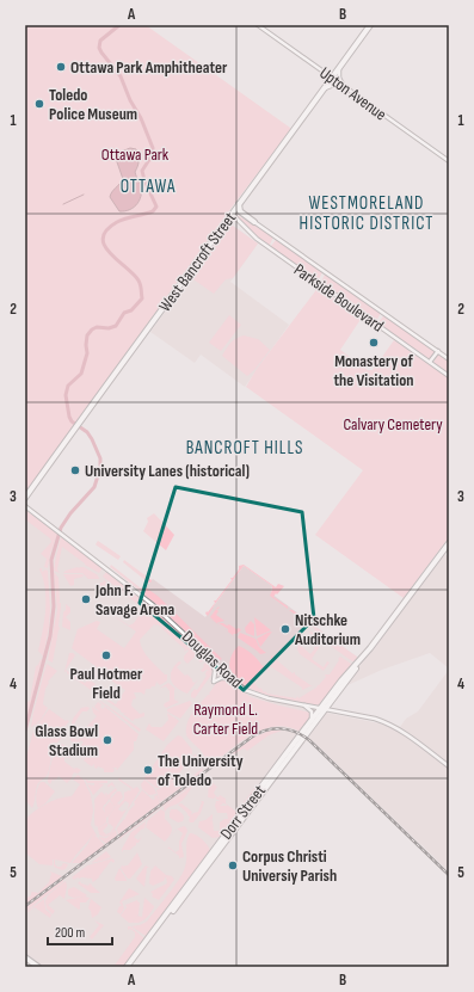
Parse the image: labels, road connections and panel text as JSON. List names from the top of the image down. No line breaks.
{"streets":{"main road":["West Bancroft Street","Dorr Street"],"street":["Upton Avenue","Parkside Boulevard","Douglas Road"]},"crossings":[["Upton Avenue","West Bancroft Street"],["West Bancroft Street","Parkside Boulevard"],["Douglas Road","Dorr Street"]],"districts":["OTTAWA","WESTMORELAND HISTORIC DISTRICT","BANCROFT HILLS"],"parks":["Ottawa Park","Calvary Cemetery","Raymond L. Carter Field"],"places":["Ottawa Park Amphitheater","Toledo Police Museum","Monastery of the Visitation","University Lanes (historical)","John F. Savage Arena","Nitschke Auditorium","Paul Hotmer Field","Glass Bowl Stadium","The University of Toledo","Corpus Christi Universiy Parish"],"scale_bar":"200 m","grid":{"columns":["A","B"],"rows":["1","2","3","4","5"]}}
